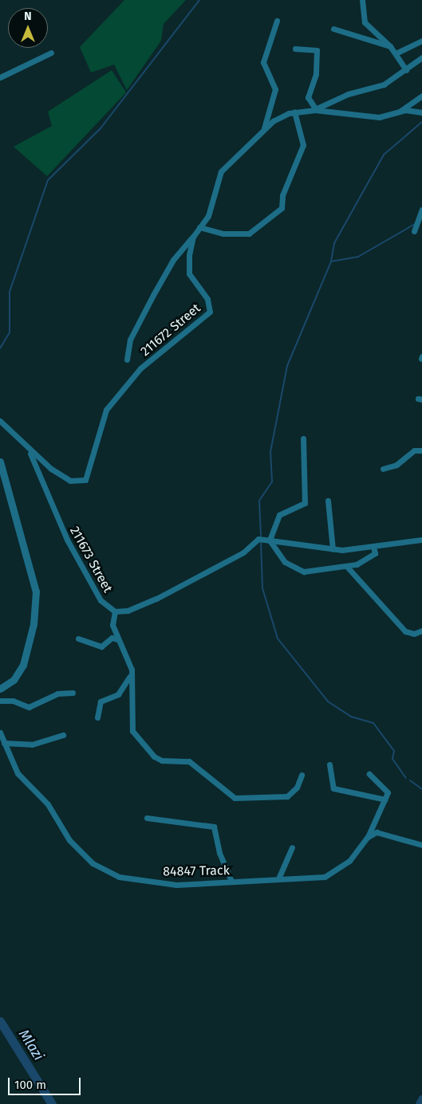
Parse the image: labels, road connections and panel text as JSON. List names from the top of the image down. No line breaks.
{"streets":{"street":["211672 Street","211673 Street","84847 Track"]},"crossings":[["211672 Street","211673 Street"]],"water":["Mlazi"],"scale_bar":"100 m","north":"top"}
